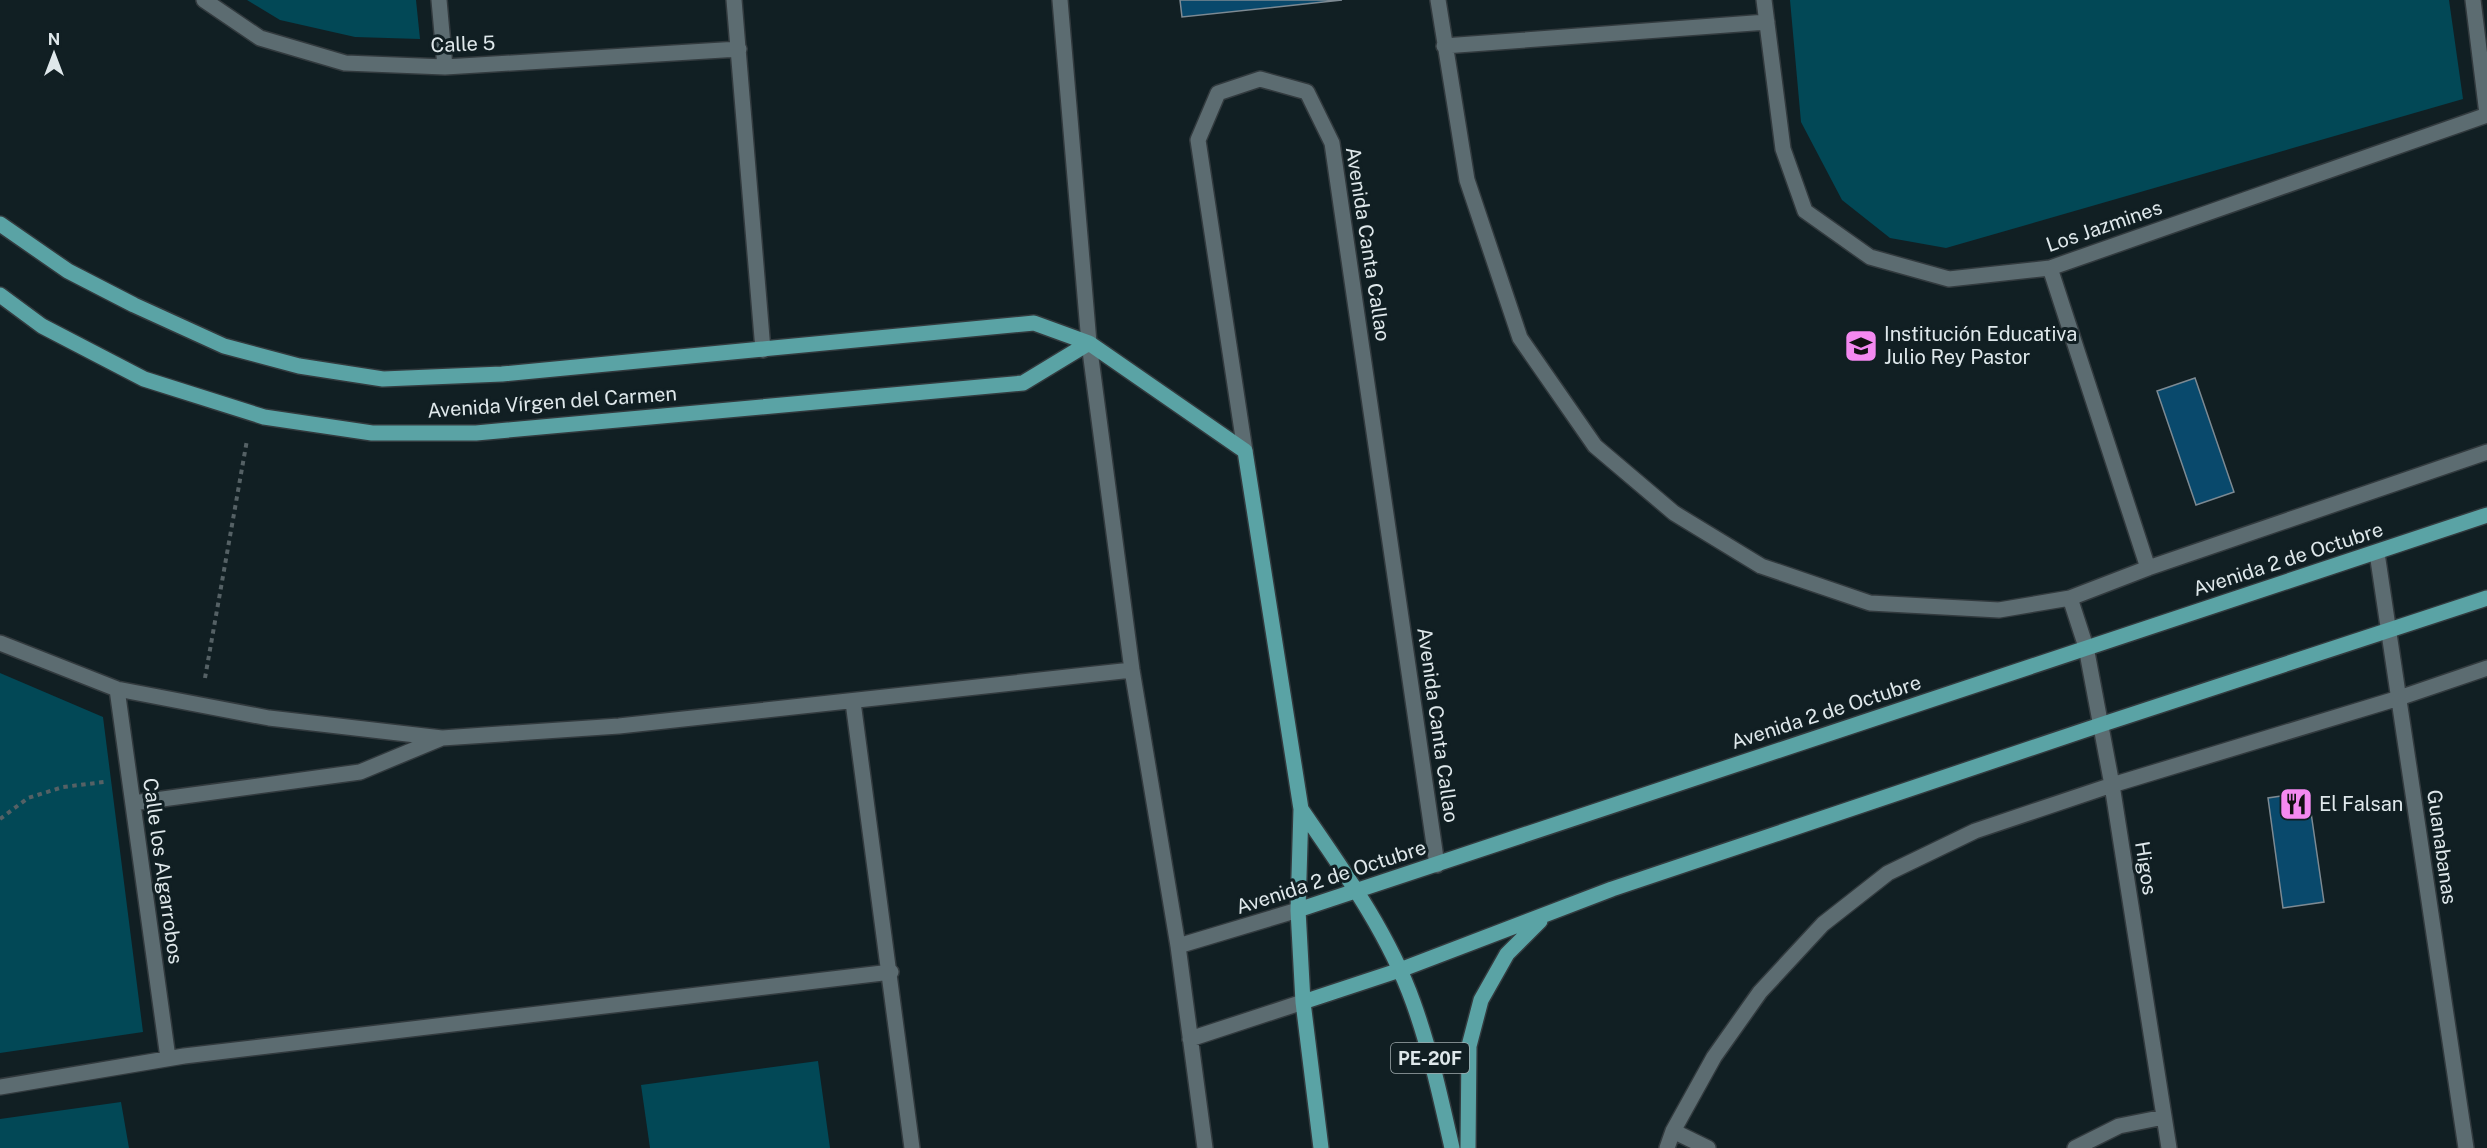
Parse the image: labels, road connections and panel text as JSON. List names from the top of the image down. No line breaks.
{"streets":{"main road":["Avenida Canta Callao","Avenida Vírgen del Carmen","Avenida 2 de Octubre","PE-20F"],"street":["Calle 5","Los Jazmines","Guanabanas","Higos","Calle los Algarrobos"]},"crossings":[["Avenida Canta Callao","Avenida Vírgen del Carmen"],["Avenida Canta Callao","Avenida 2 de Octubre"],["Avenida 2 de Octubre","Guanabanas"],["Avenida 2 de Octubre","Higos"]],"places":{"school or university":["Institución Educativa Julio Rey Pastor"],"restaurant":["El Falsan"]},"north":"top"}
